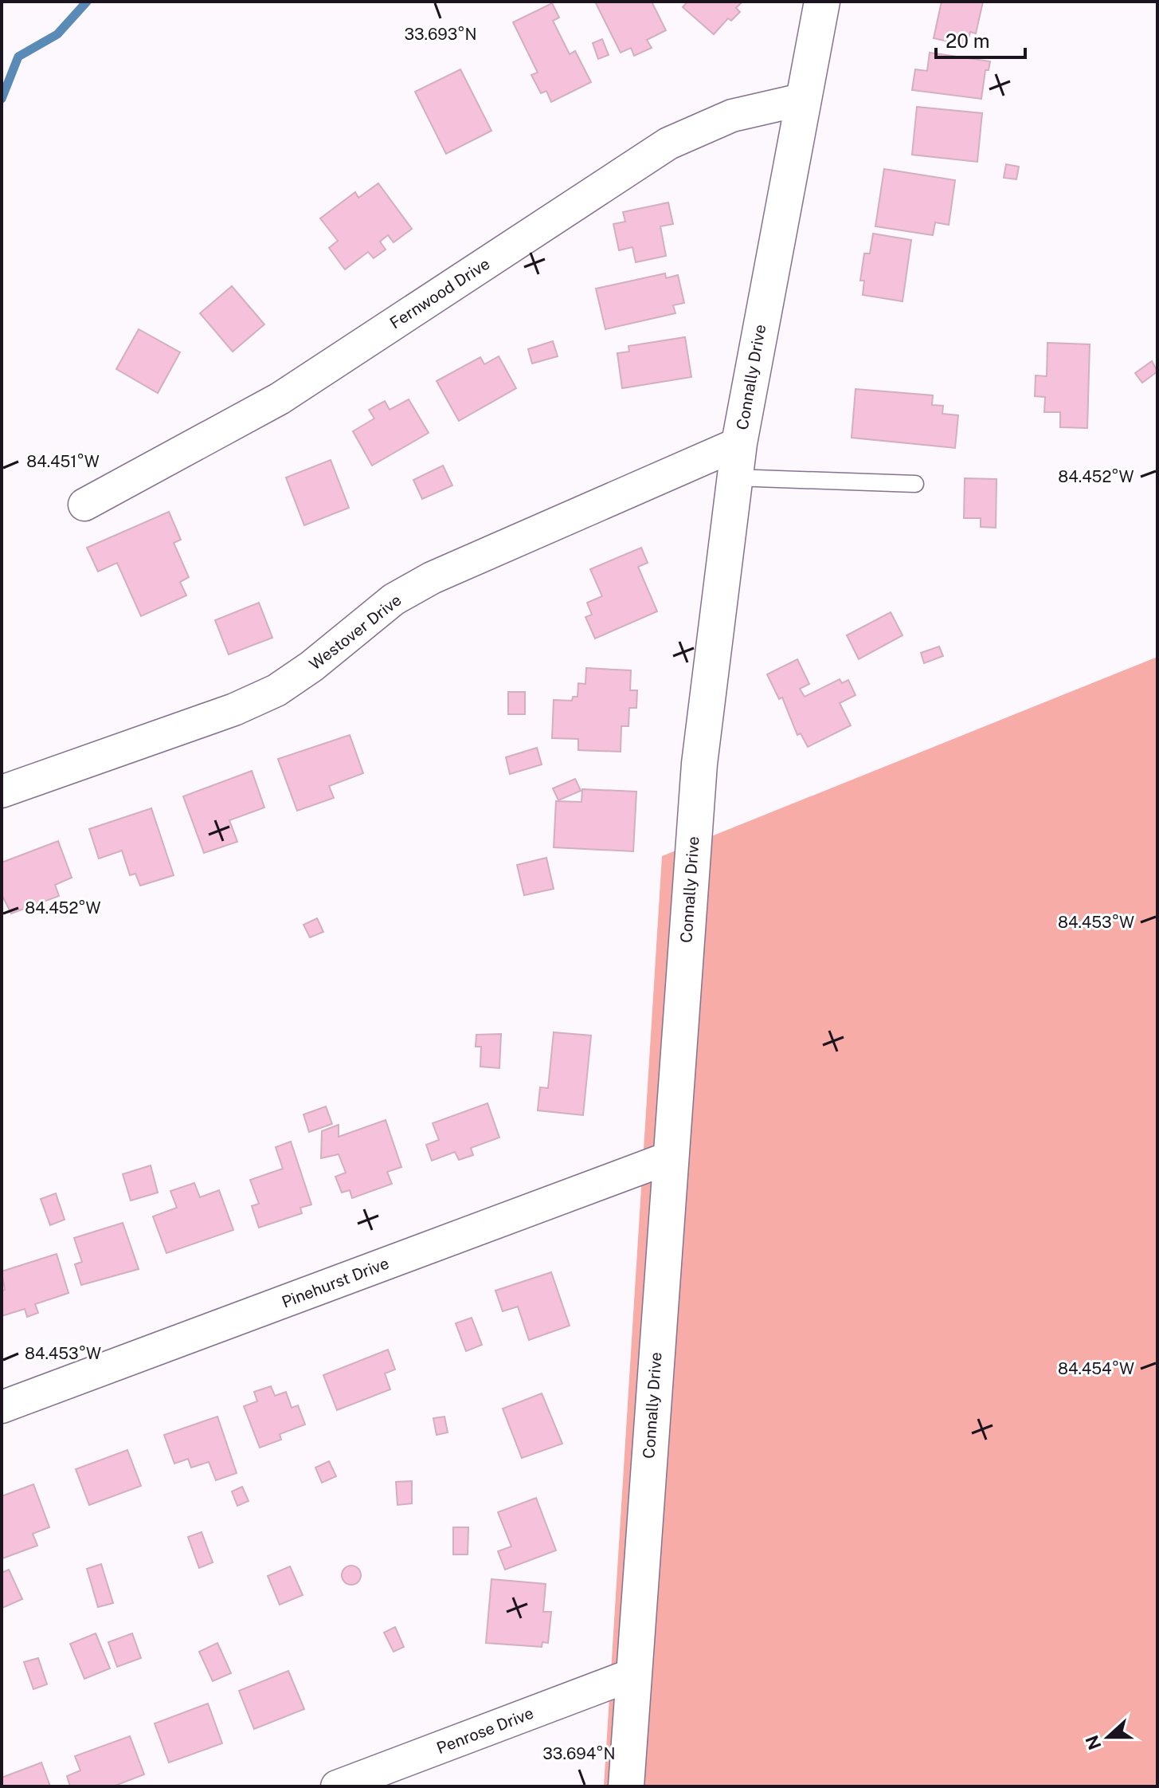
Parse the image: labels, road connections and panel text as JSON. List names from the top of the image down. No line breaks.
{"streets":{"street":["Fernwood Drive","Connally Drive","Westover Drive","Pinehurst Drive","Penrose Drive"]},"crossings":[["Fernwood Drive","Connally Drive"],["Connally Drive","Westover Drive"],["Connally Drive","Pinehurst Drive"],["Connally Drive","Penrose Drive"]],"scale_bar":"20 m","north":"left","coordinates":["33.693°N","84.451°W","84.452°W","84.453°W","84.454°W","33.694°N"]}
